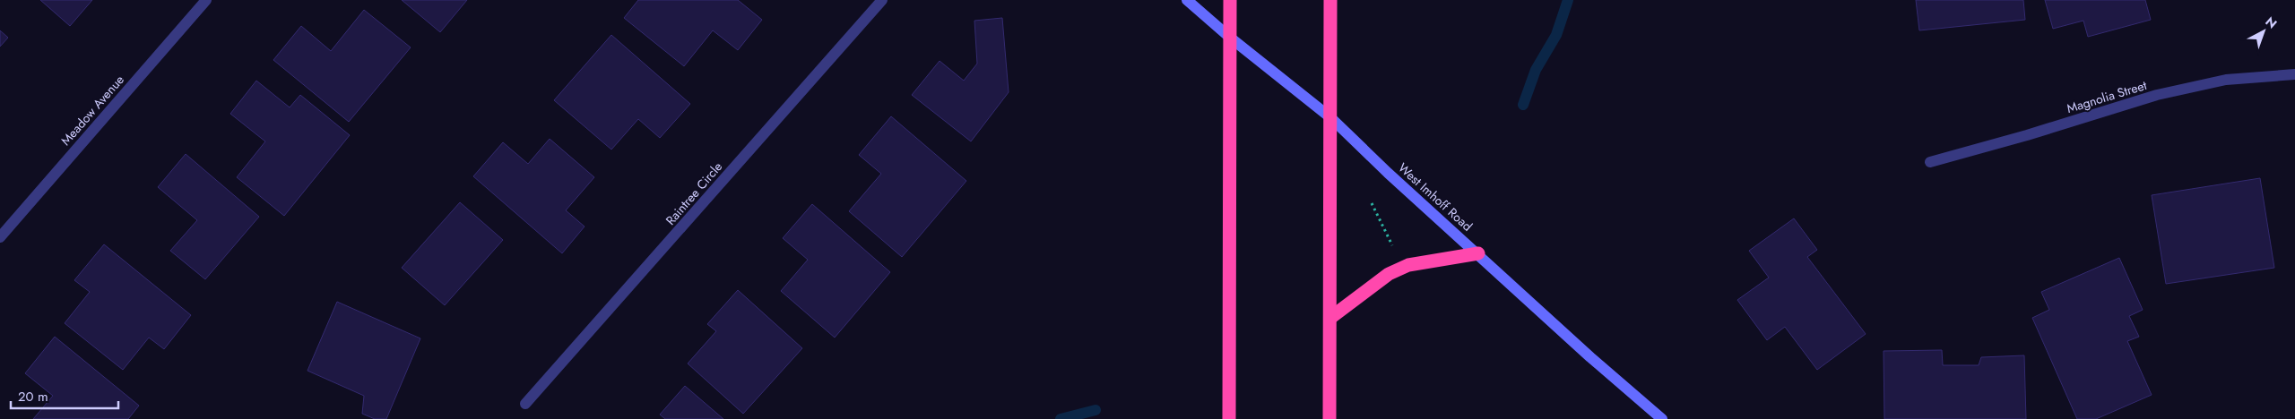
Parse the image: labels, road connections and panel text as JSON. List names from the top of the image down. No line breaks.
{"streets":{"street":["Magnolia Street","Meadow Avenue","Raintree Circle","West Imhoff Road"]},"scale_bar":"20 m","north":"top right"}
